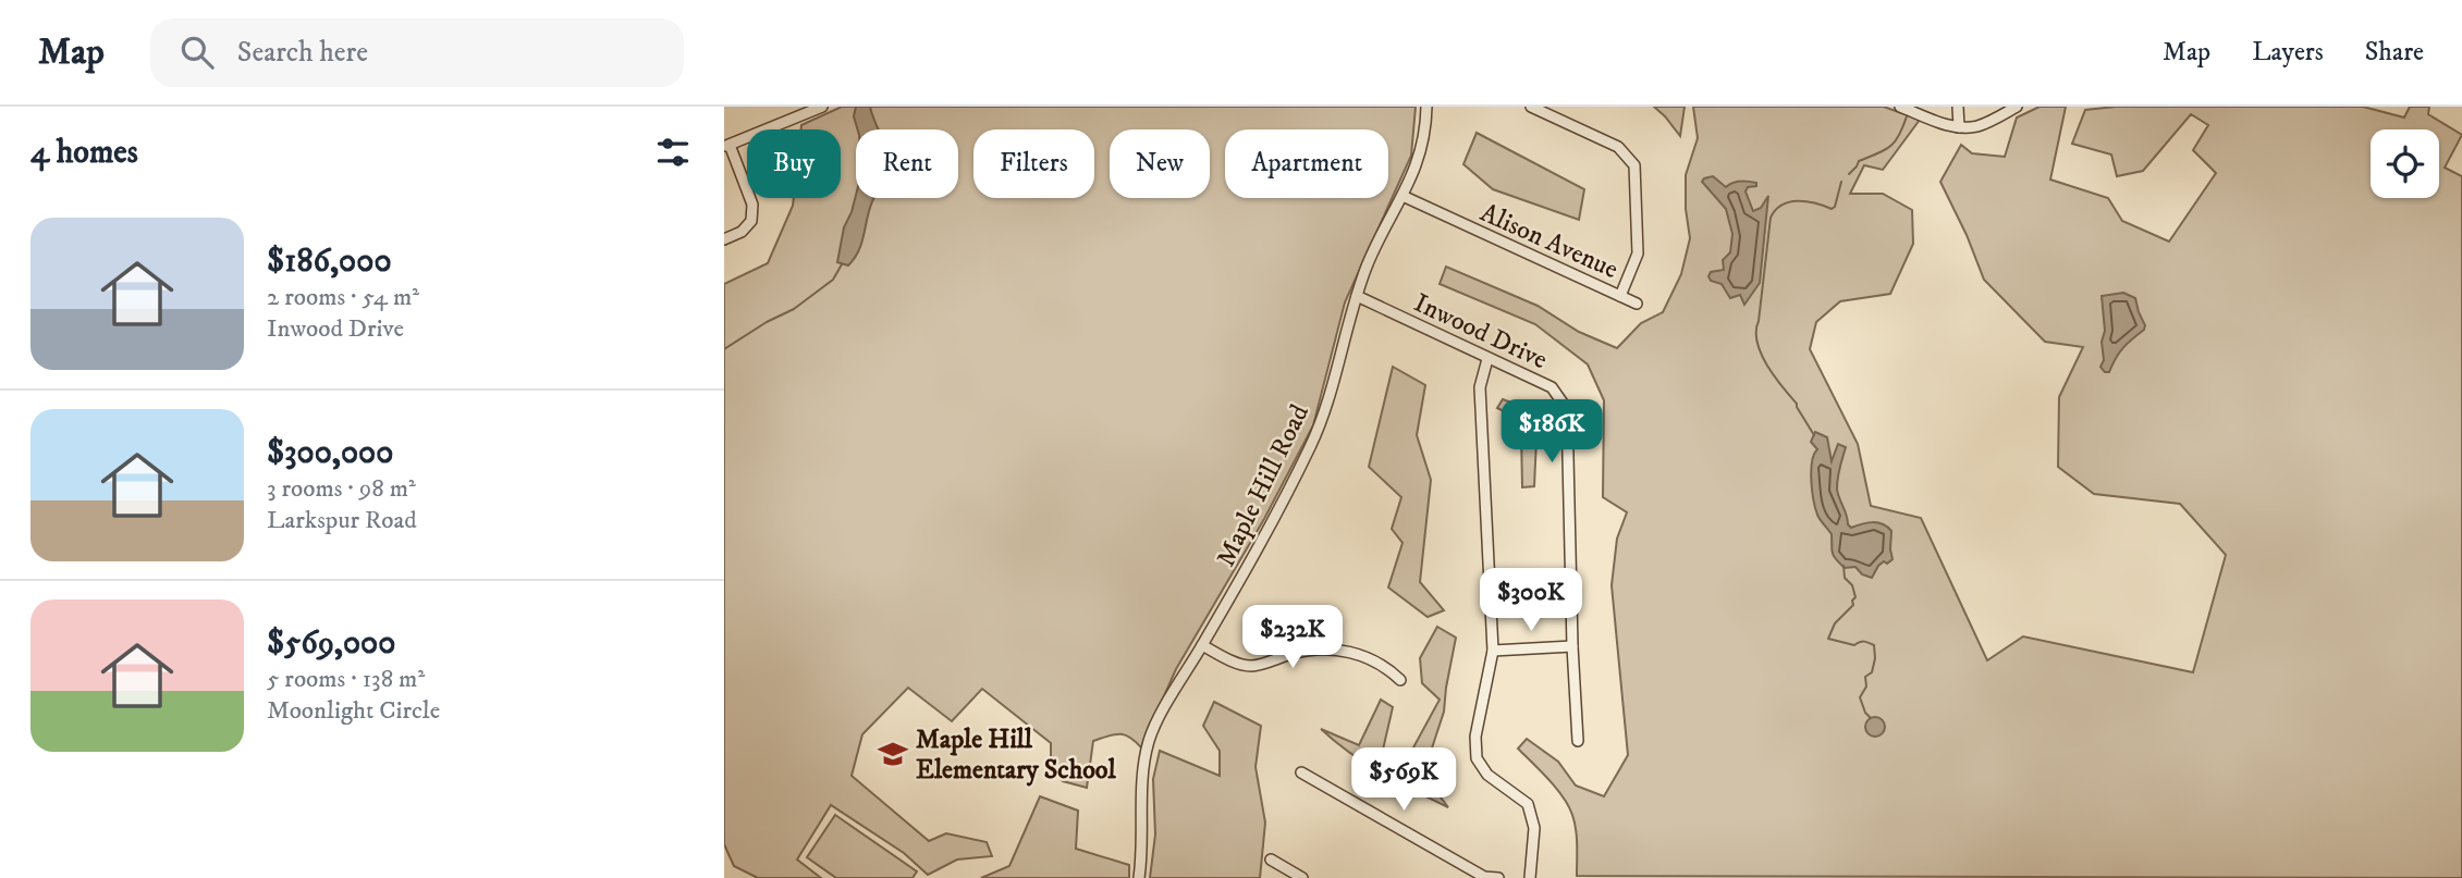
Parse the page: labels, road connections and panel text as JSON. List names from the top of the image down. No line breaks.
{"streets":{"street":["Alison Avenue","Inwood Drive","Maple Hill Road"]},"crossings":[["Alison Avenue","Maple Hill Road"],["Inwood Drive","Maple Hill Road"]],"places":{"school or university":["Maple Hill Elementary School"]},"page":{"header":"Map","search":"Search here","nav":["Map","Layers","Share"],"heading":"4 homes","chip":["Buy","Rent","Filters","New","Apartment"],"list":[{"name":"$186,000","note":"2 rooms · 54 m² · Inwood Drive"},{"name":"$300,000","note":"3 rooms · 98 m² · Larkspur Road"},{"name":"$569,000","note":"5 rooms · 138 m² · Moonlight Circle"}],"price":["$186K","$300K","$232K","$569K"]}}
